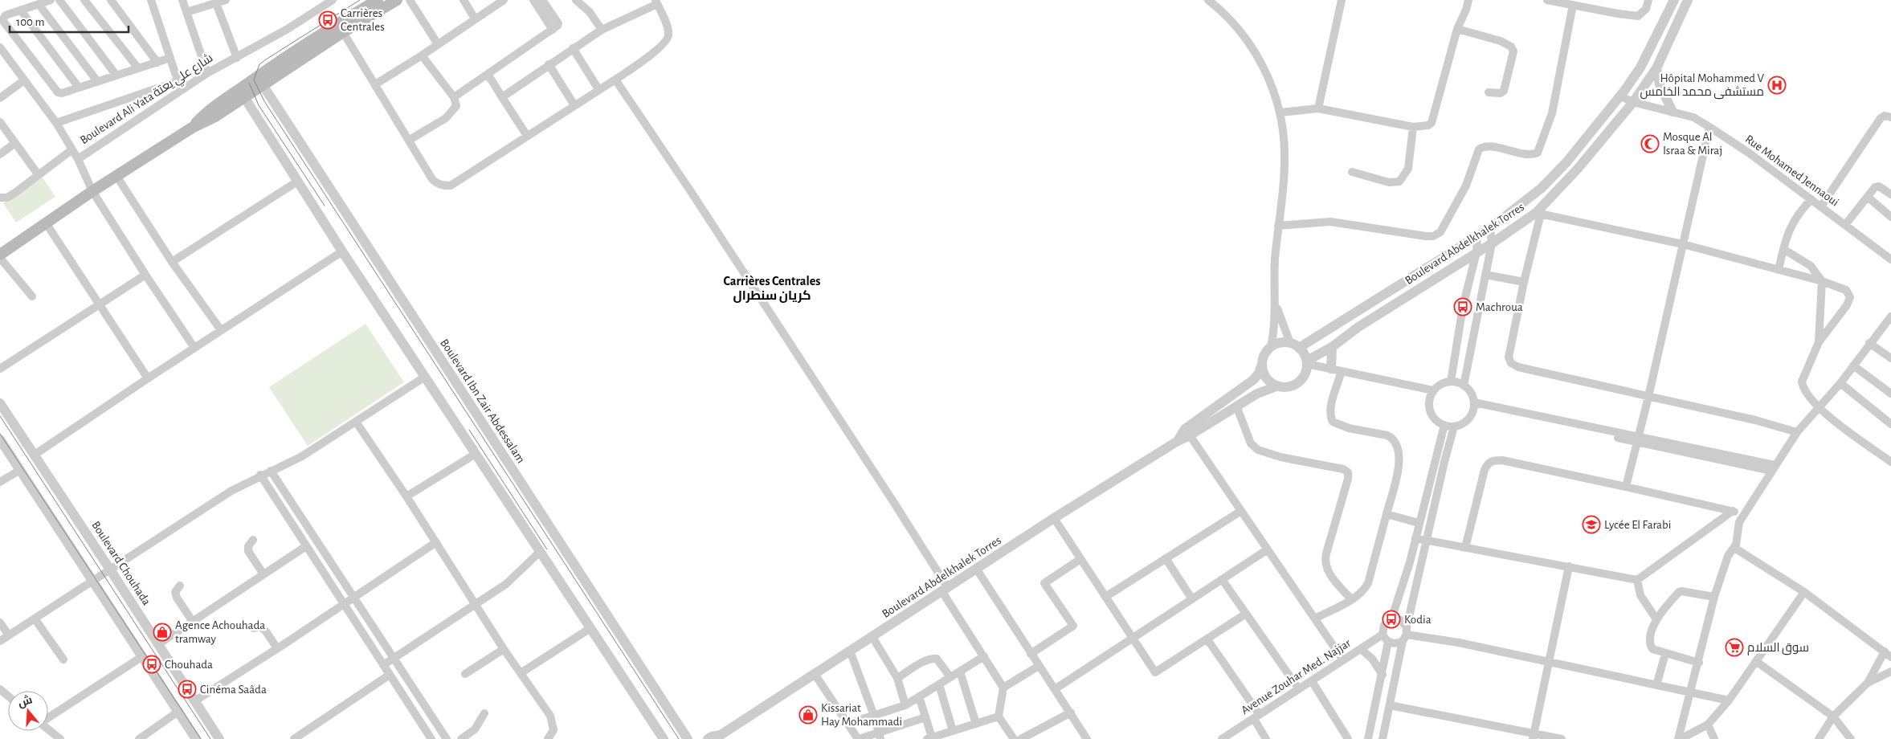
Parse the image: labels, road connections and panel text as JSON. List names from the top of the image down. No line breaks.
{"streets":{"street":["Boulevard Ali Yata شارع علي يعتة","Rue Mohamed Jennaoui","Boulevard Abdelkhalek Torres","Boulevard Ibn Zair Abdessalam","Boulevard Chouhada","Avenue Zouhar Med. Najjar"]},"crossings":[["Rue Mohamed Jennaoui","Boulevard Abdelkhalek Torres"]],"districts":["Carrières Centrales كريان سنطرال"],"places":{"bus stop":["Carrières Centrales","Machroua","Kodia","Chouhada","Cinéma Saâda"],"hospital":["Hôpital Mohammed V مستشفى محمد الخامس"],"mosque":["Mosque Al Israa & Miraj"],"school or university":["Lycée El Farabi"],"shop":["Agence Achouhada tramway","Kissariat Hay Mohammadi"],"supermarket":["سوق السلام"]},"scale_bar":"100 m","north":"top"}
